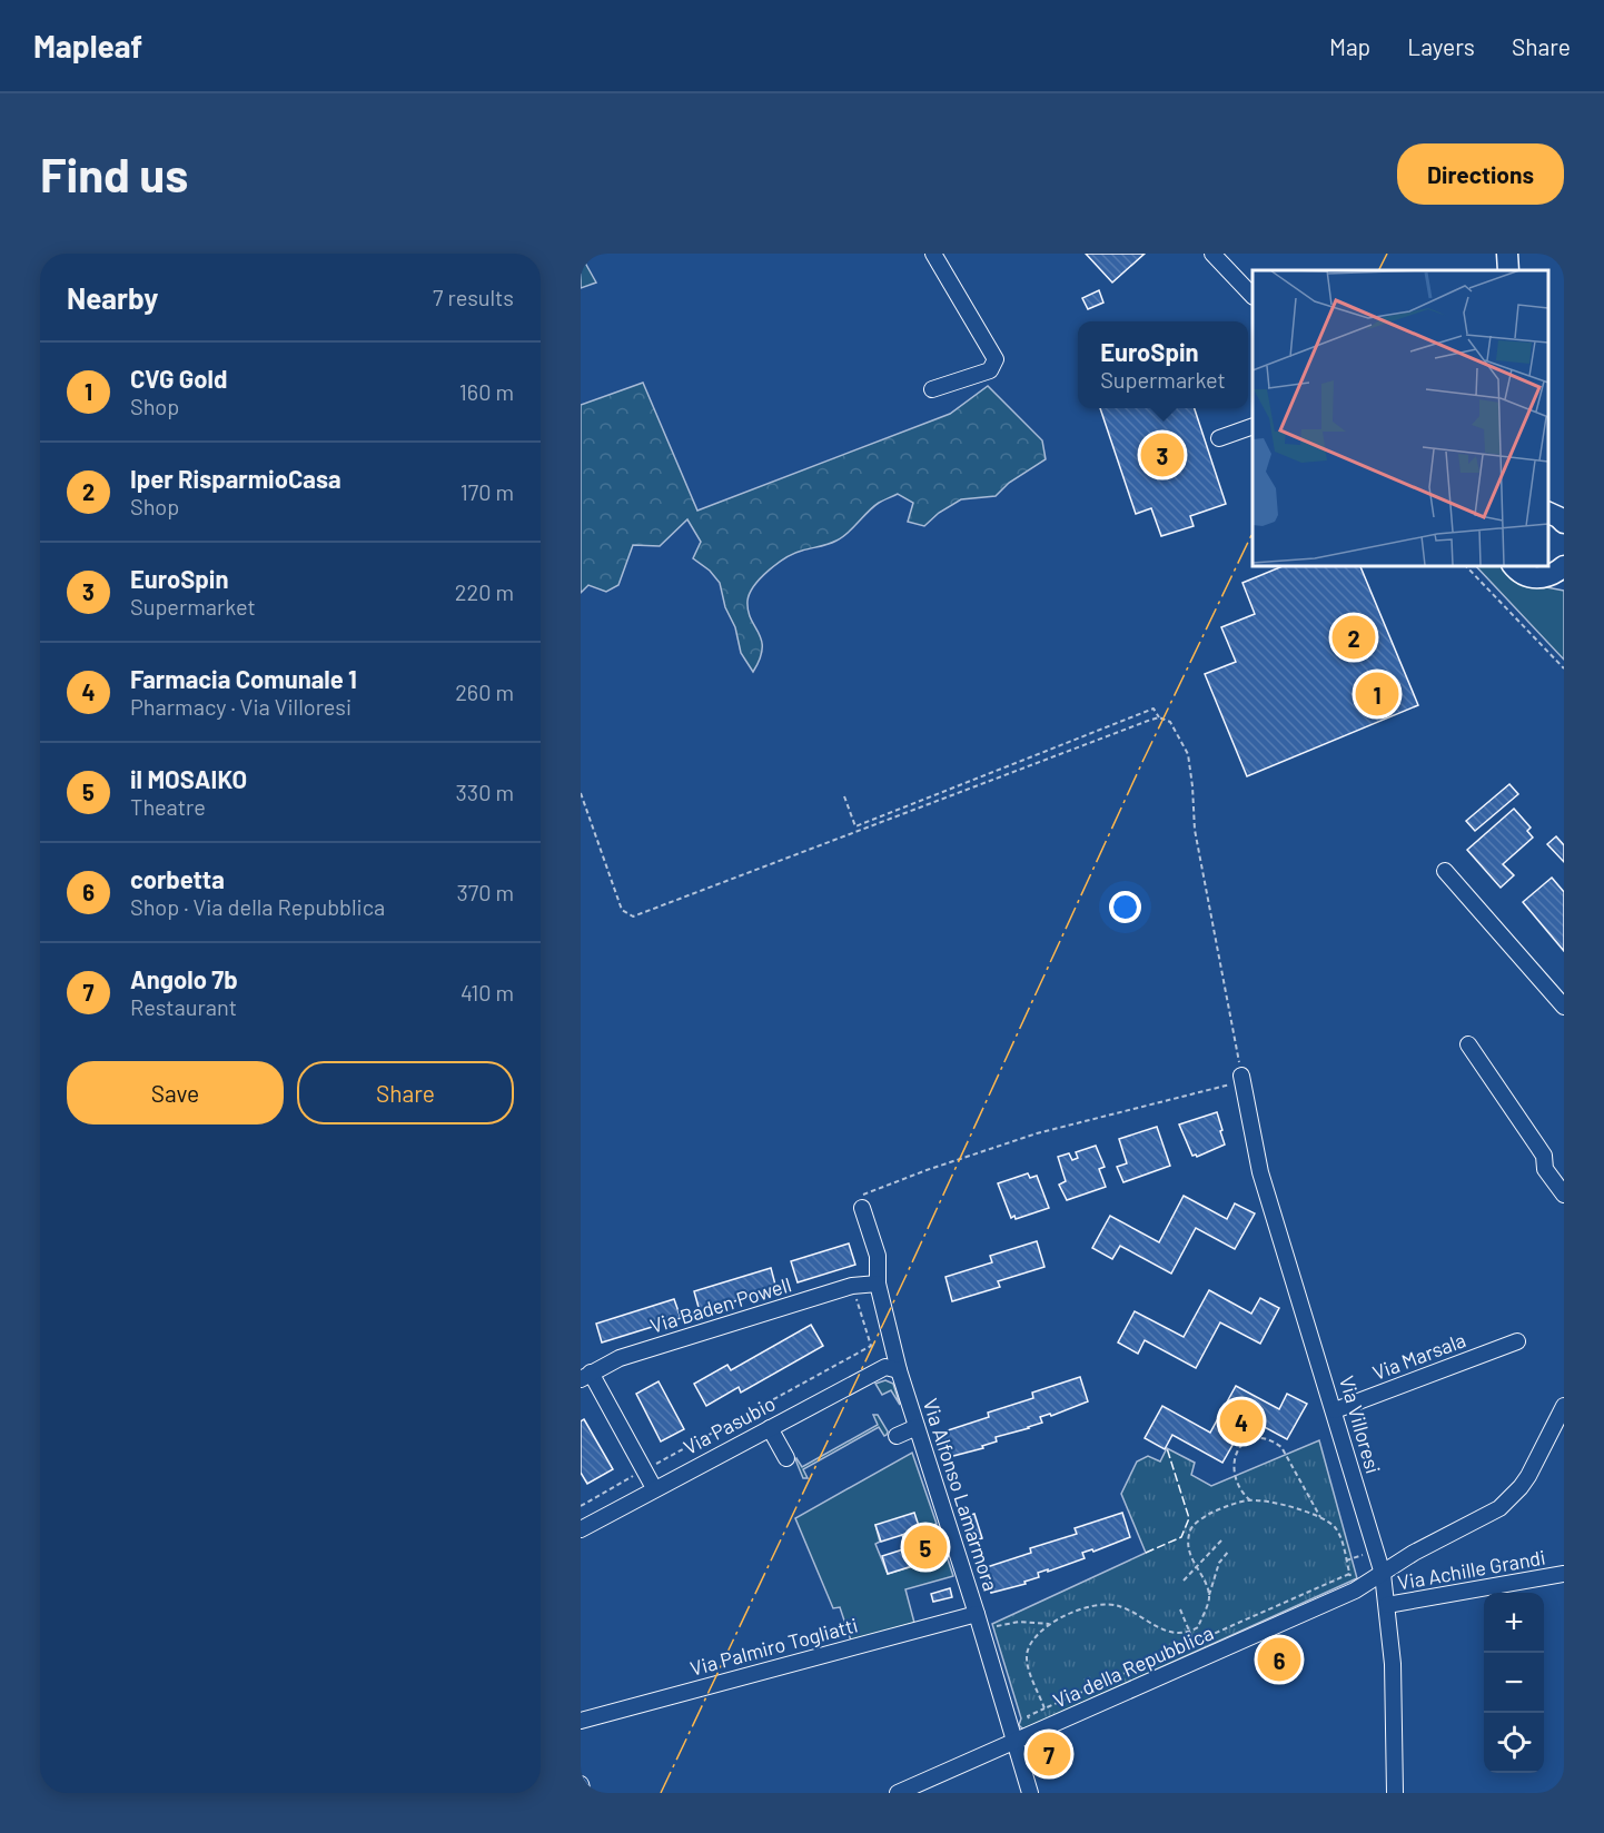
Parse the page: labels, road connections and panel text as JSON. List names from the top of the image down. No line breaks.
{"streets":{"street":["Via Baden Powell","Via Marsala","Via Villoresi","Via Pasubio","Via Alfonso Lamarmora","Via Achille Grandi","Via Palmiro Togliatti","Via della Repubblica"]},"crossings":[["Via Baden Powell","Via Alfonso Lamarmora"],["Via Marsala","Via Villoresi"],["Via Villoresi","Via Achille Grandi"],["Via Villoresi","Via della Repubblica"],["Via Pasubio","Via Alfonso Lamarmora"],["Via Alfonso Lamarmora","Via Palmiro Togliatti"],["Via Alfonso Lamarmora","Via della Repubblica"]],"page":{"header":"Mapleaf","nav":["Map","Layers","Share"],"buttons":["Directions",["Save","Share"]],"title":"Find us","heading":["Nearby","7 results"],"popup":["EuroSpin","Supermarket"],"list":[{"mark":"1","name":"CVG Gold","note":"Shop","value":"160 m"},{"mark":"2","name":"Iper RisparmioCasa","note":"Shop","value":"170 m"},{"mark":"3","name":"EuroSpin","note":"Supermarket","value":"220 m"},{"mark":"4","name":"Farmacia Comunale 1","note":"Pharmacy · Via Villoresi","value":"260 m"},{"mark":"5","name":"il MOSAIKO","note":"Theatre","value":"330 m"},{"mark":"6","name":"corbetta","note":"Shop · Via della Repubblica","value":"370 m"},{"mark":"7","name":"Angolo 7b","note":"Restaurant","value":"410 m"}],"pins":["3","2","1","4","5","6","7"],"map_buttons":["+","−"]}}
